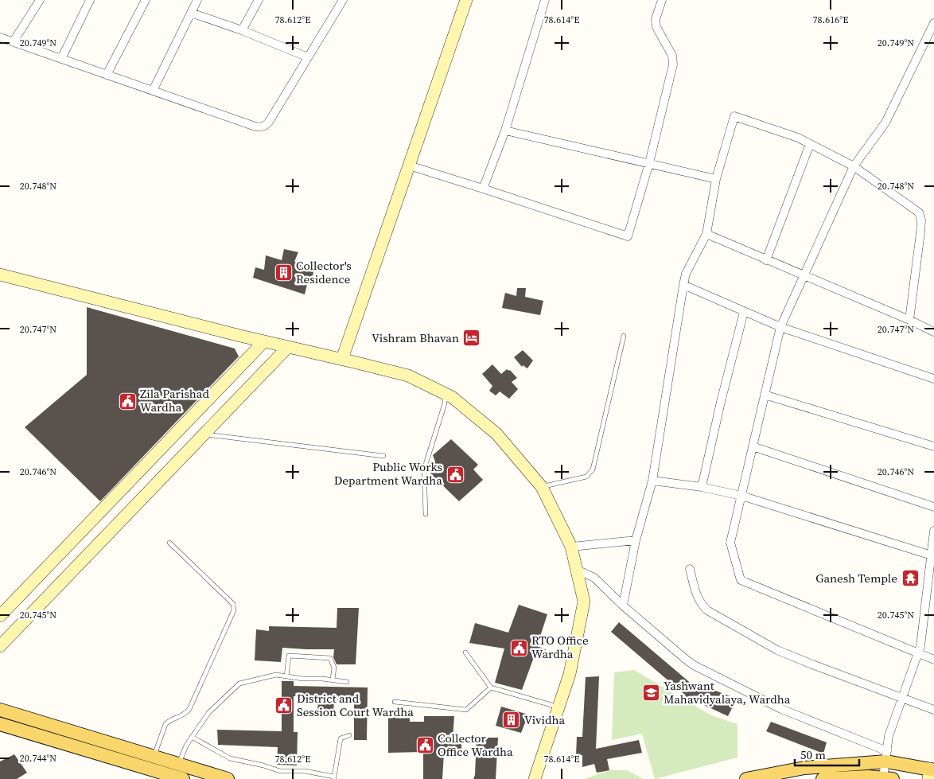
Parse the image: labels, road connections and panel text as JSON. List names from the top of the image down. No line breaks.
{"places":{"building":["Collector's Residence","Vividha"],"hotel":["Vishram Bhavan"],"public building":["Zila Parishad Wardha","Public Works Department Wardha","RTO Office Wardha","District and Session Court Wardha","Collector Office Wardha"],"temple":["Ganesh Temple"],"school or university":["Yashwant Mahavidyalaya, Wardha"]},"scale_bar":"50 m","coordinates":["78.612°E","78.614°E","78.616°E","20.749°N","20.748°N","20.747°N","20.746°N","20.745°N","20.744°N"]}
